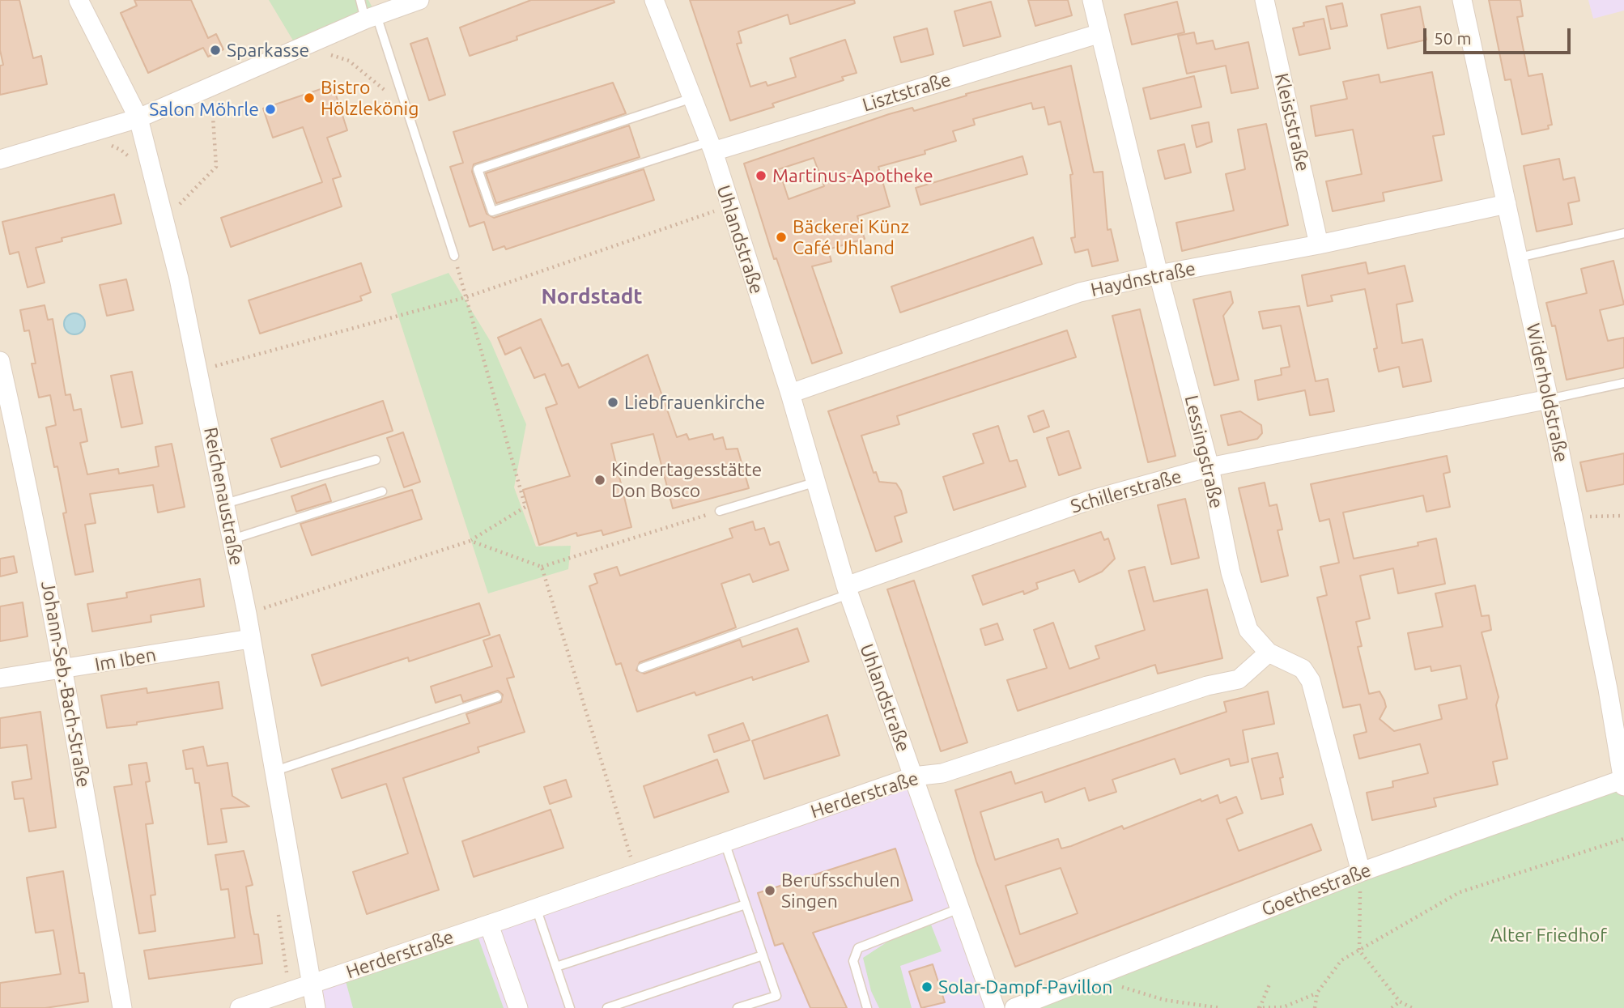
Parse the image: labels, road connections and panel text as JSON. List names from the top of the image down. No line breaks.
{"streets":{"street":["Lisztstraße","Kleiststraße","Uhlandstraße","Haydnstraße","Widerholdstraße","Lessingstraße","Schillerstraße","Reichenaustraße","Im Iben","Johann-Seb.-Bach-Straße","Herderstraße","Goethestraße"]},"crossings":[["Lisztstraße","Uhlandstraße"],["Lisztstraße","Lessingstraße"],["Kleiststraße","Haydnstraße"],["Uhlandstraße","Haydnstraße"],["Uhlandstraße","Schillerstraße"],["Uhlandstraße","Herderstraße"],["Haydnstraße","Widerholdstraße"],["Haydnstraße","Lessingstraße"],["Widerholdstraße","Schillerstraße"],["Widerholdstraße","Goethestraße"],["Lessingstraße","Schillerstraße"],["Lessingstraße","Herderstraße"],["Lessingstraße","Goethestraße"],["Reichenaustraße","Im Iben"],["Reichenaustraße","Herderstraße"],["Im Iben","Johann-Seb.-Bach-Straße"]],"districts":["Nordstadt"],"parks":["Alter Friedhof"],"places":["Sparkasse","Bistro Hölzlekönig","Salon Möhrle","Martinus-Apotheke","Bäckerei Künz Café Uhland","Liebfrauenkirche","Kindertagesstätte Don Bosco","Berufsschulen Singen","Solar-Dampf-Pavillon"],"scale_bar":"50 m"}
